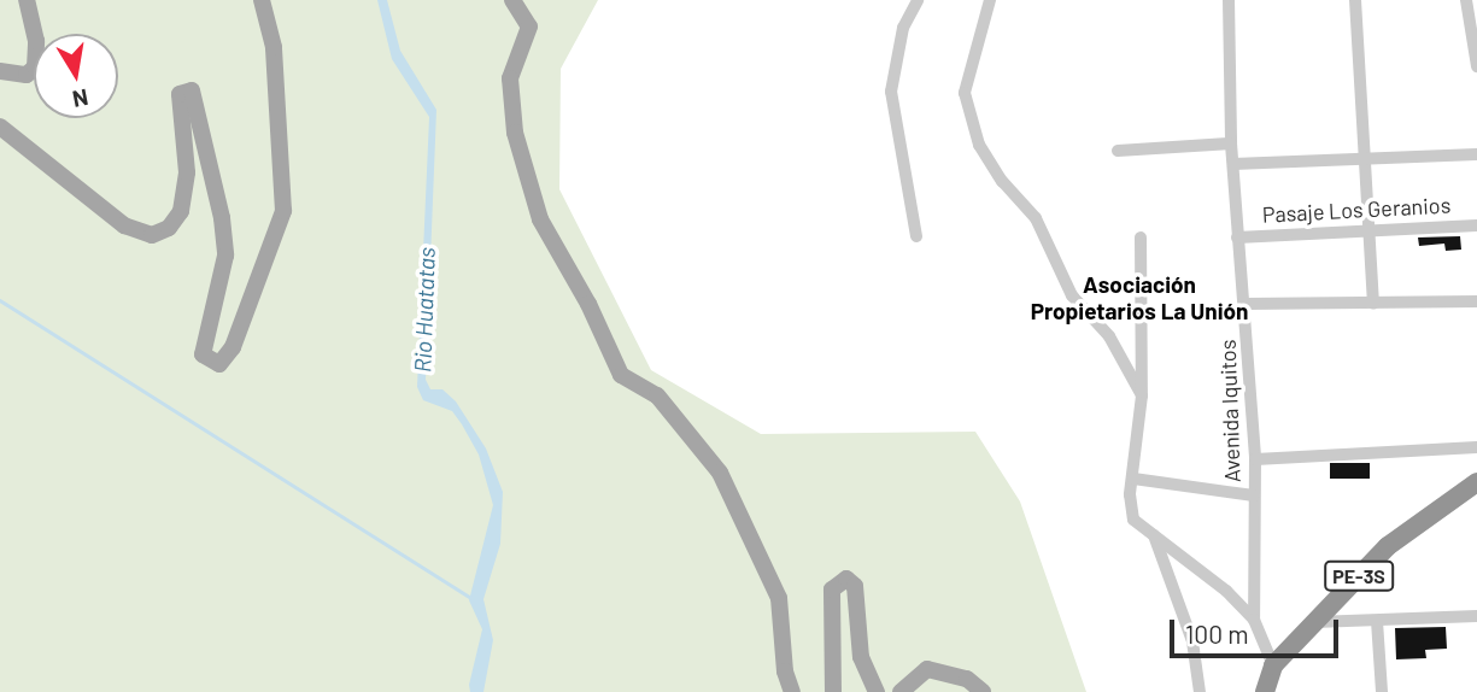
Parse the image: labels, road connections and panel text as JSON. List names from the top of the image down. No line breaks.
{"streets":{"highway":["PE-3S"],"street":["Pasaje Los Geranios","Avenida Iquitos"]},"crossings":[["Pasaje Los Geranios","Avenida Iquitos"],["Avenida Iquitos","PE-3S"]],"districts":["Asociación Propietarios La Unión"],"water":["Rio Huatatas"],"scale_bar":"100 m","north":"bottom"}
